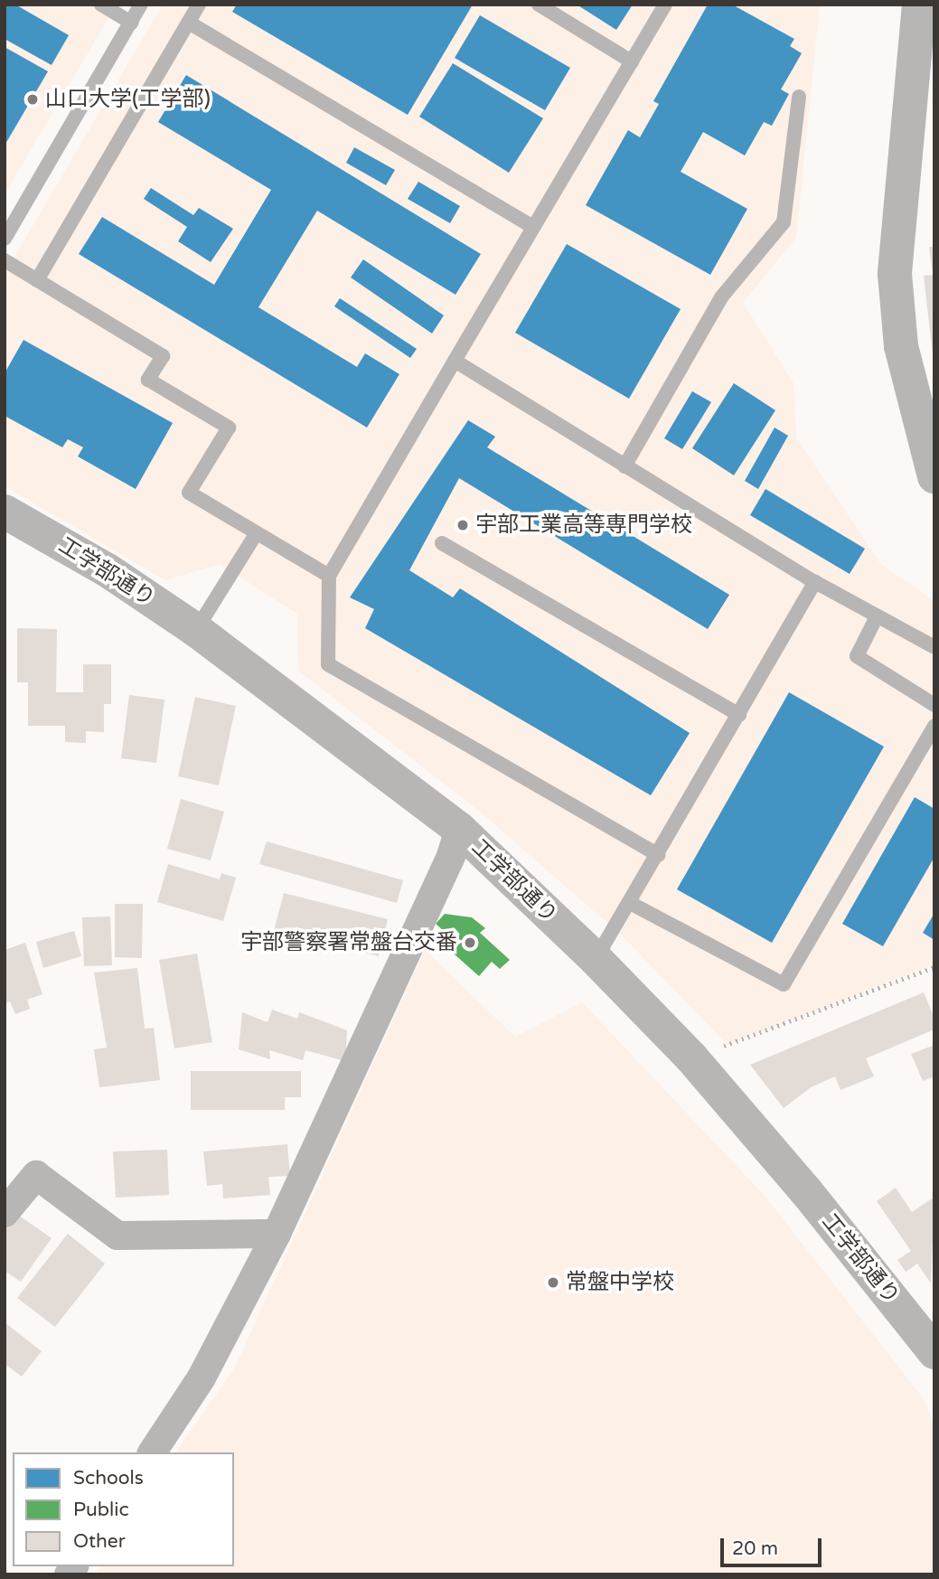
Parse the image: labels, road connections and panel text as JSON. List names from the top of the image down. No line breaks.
{"streets":{"street":["工学部通り"]},"places":["山口大学(工学部)","宇部工業高等専門学校","宇部警察署常盤台交番","常盤中学校"],"legend":["Schools","Public","Other"],"scale_bar":"20 m"}
